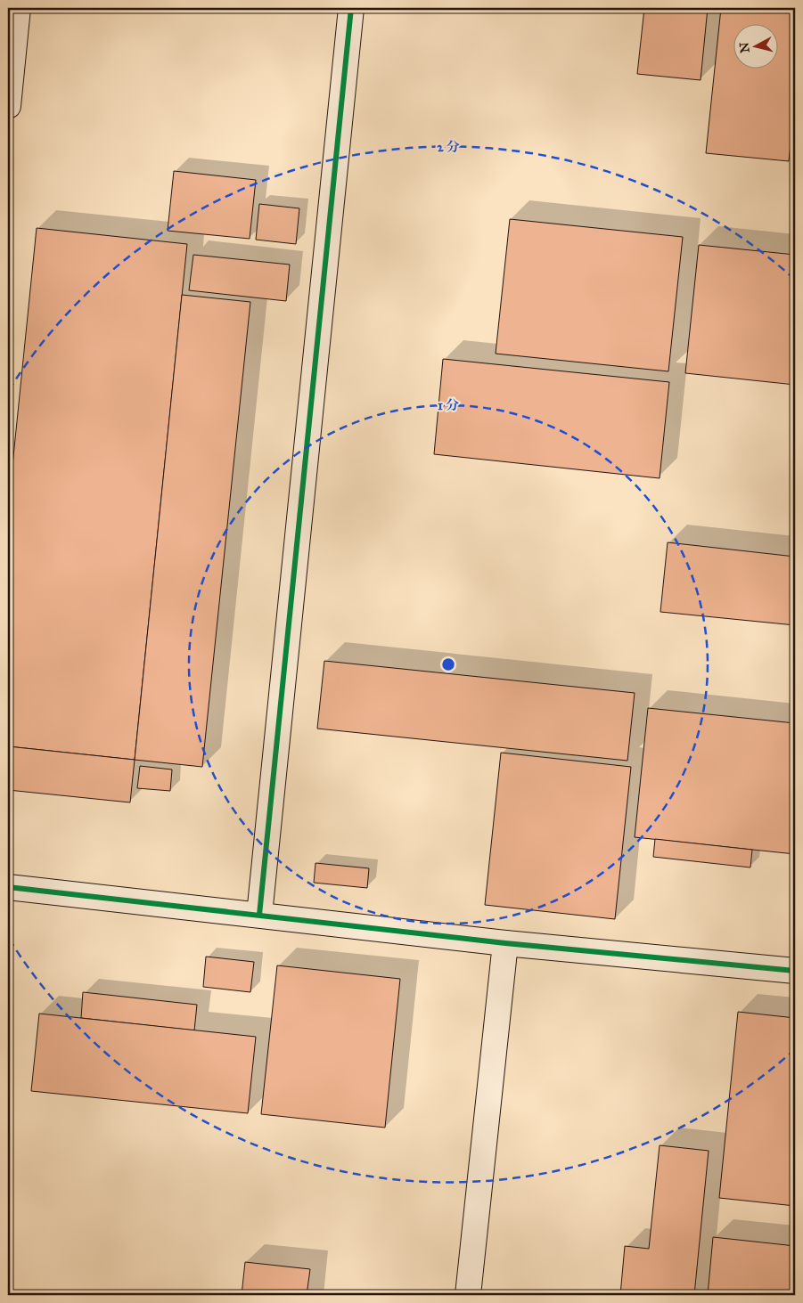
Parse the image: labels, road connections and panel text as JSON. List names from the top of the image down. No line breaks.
{"north":"left","rings":["2 分","1 分"]}
